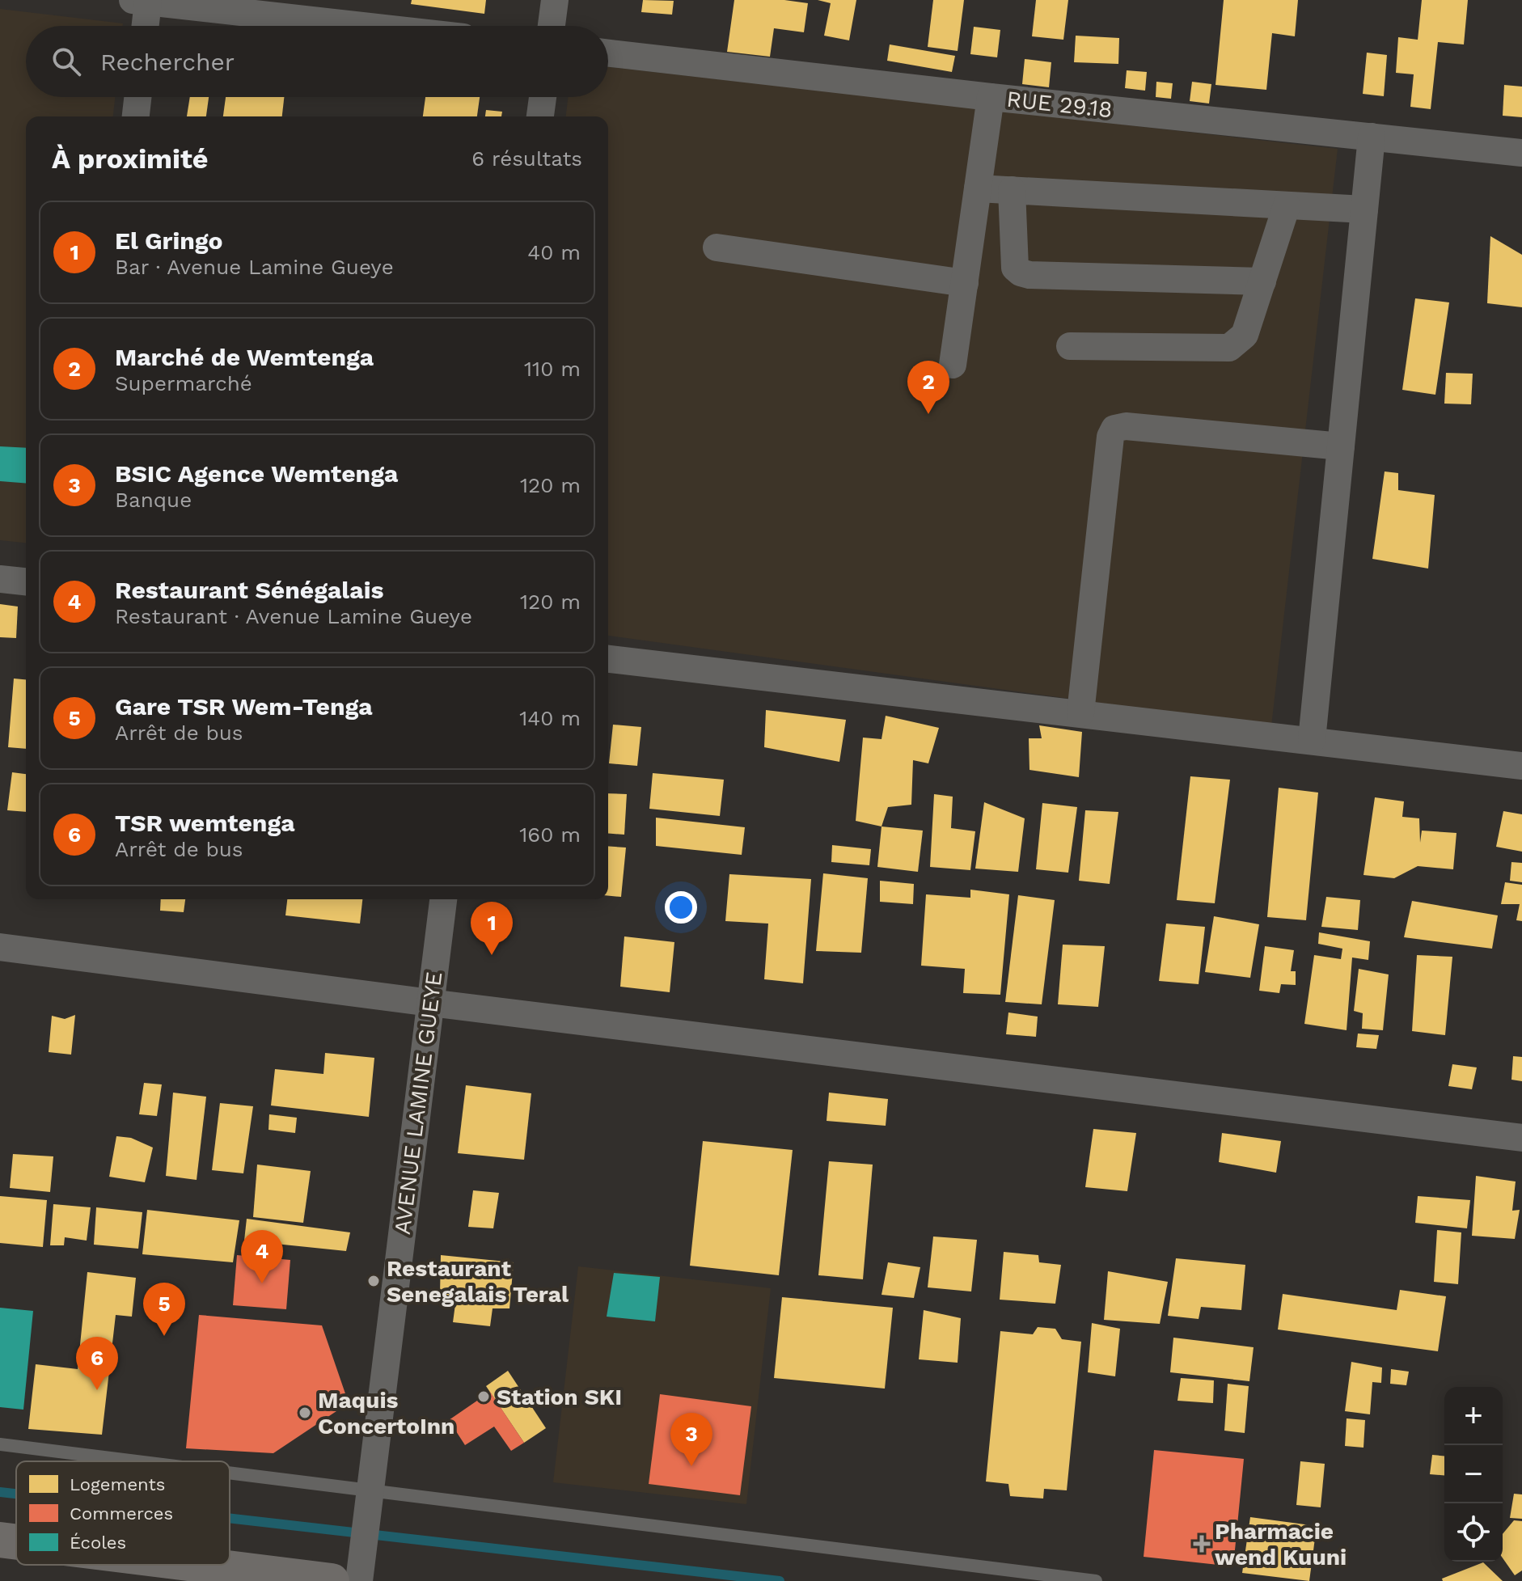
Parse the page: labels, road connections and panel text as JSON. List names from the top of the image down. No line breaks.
{"streets":{"street":["RUE 29.18","AVENUE LAMINE GUEYE"]},"places":{"other":["Restaurant Senegalais Teral","Station SKI","Maquis ConcertoInn"],"health":["Pharmacie wend Kuuni"]},"legend":["Logements","Commerces","Écoles"],"page":{"search":"Rechercher","heading":["À proximité","6 résultats"],"list":[{"mark":"1","name":"El Gringo","note":"Bar · Avenue Lamine Gueye","value":"40 m"},{"mark":"2","name":"Marché de Wemtenga","note":"Supermarché","value":"110 m"},{"mark":"3","name":"BSIC Agence Wemtenga","note":"Banque","value":"120 m"},{"mark":"4","name":"Restaurant Sénégalais","note":"Restaurant · Avenue Lamine Gueye","value":"120 m"},{"mark":"5","name":"Gare TSR Wem-Tenga","note":"Arrêt de bus","value":"140 m"},{"mark":"6","name":"TSR wemtenga","note":"Arrêt de bus","value":"160 m"}],"pins":["2","1","4","5","6","3"],"map_buttons":["+","−"]}}
